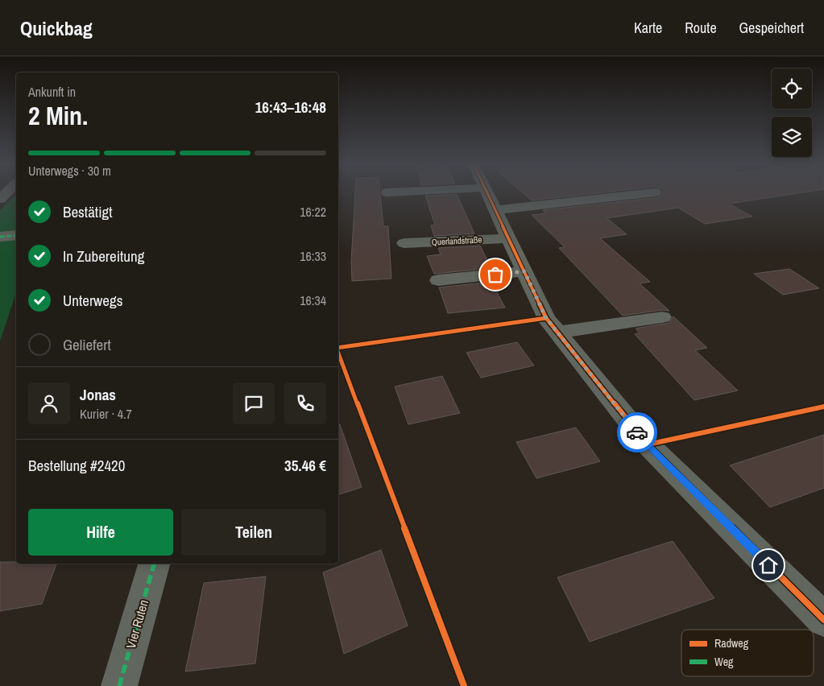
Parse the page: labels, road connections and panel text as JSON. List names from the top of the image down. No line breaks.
{"streets":{"street":["Querlandstraße","Vier Ruten"]},"legend":["Radweg","Weg"],"page":{"header":"Quickbag","nav":["Karte","Route","Gespeichert"],"heading":["2 Min.","Ankunft in","16:43–16:48"],"panel":["Jonas","Kurier · 4.7","Bestellung #2420","35.46 €"],"bar":"Unterwegs · 30 m","list":[["Bestätigt","16:22"],["In Zubereitung","16:33"],["Unterwegs","16:34"],"Geliefert"],"buttons":["Hilfe","Teilen"]}}
